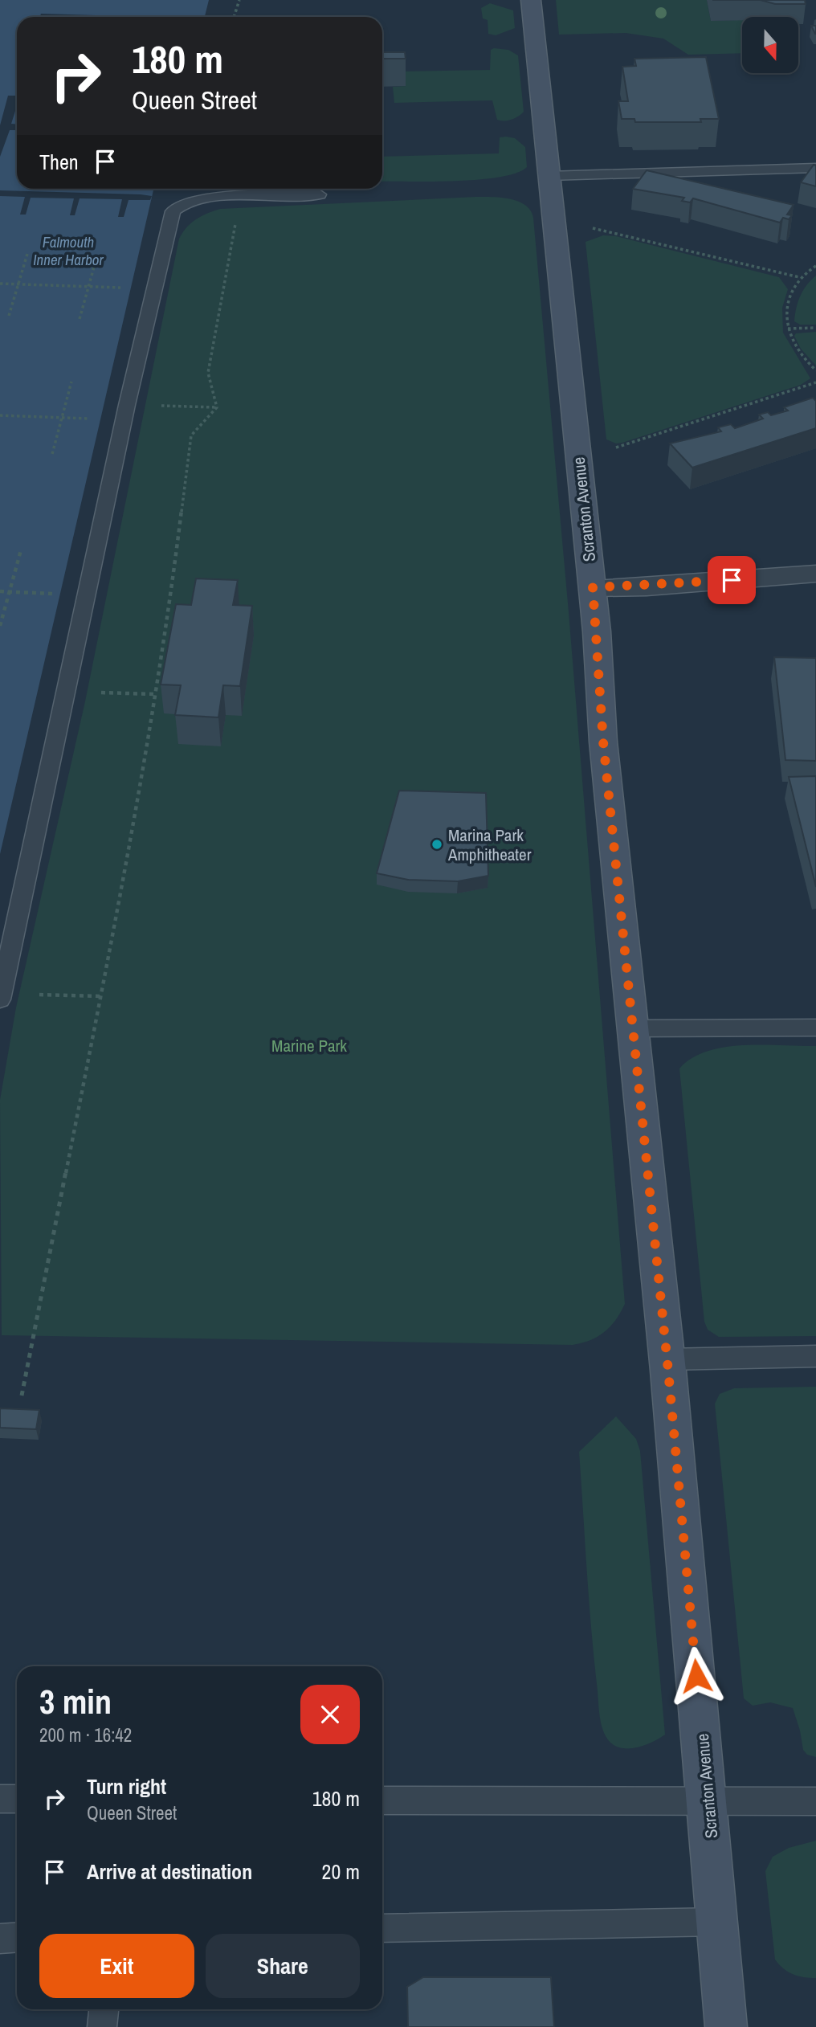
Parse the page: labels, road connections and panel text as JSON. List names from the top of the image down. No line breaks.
{"streets":{"street":["Scranton Avenue"]},"water":["Falmouth Inner Harbor"],"parks":["Marine Park"],"places":["Marina Park Amphitheater"],"north":"bottom","page":{"turn":["180 m","Queen Street"],"then":"Then","heading":["3 min","200 m · 16:42"],"list":[{"name":"Turn right","note":"Queen Street","value":"180 m"},{"name":"Arrive at destination","value":"20 m"}],"buttons":["Exit","Share"]}}
